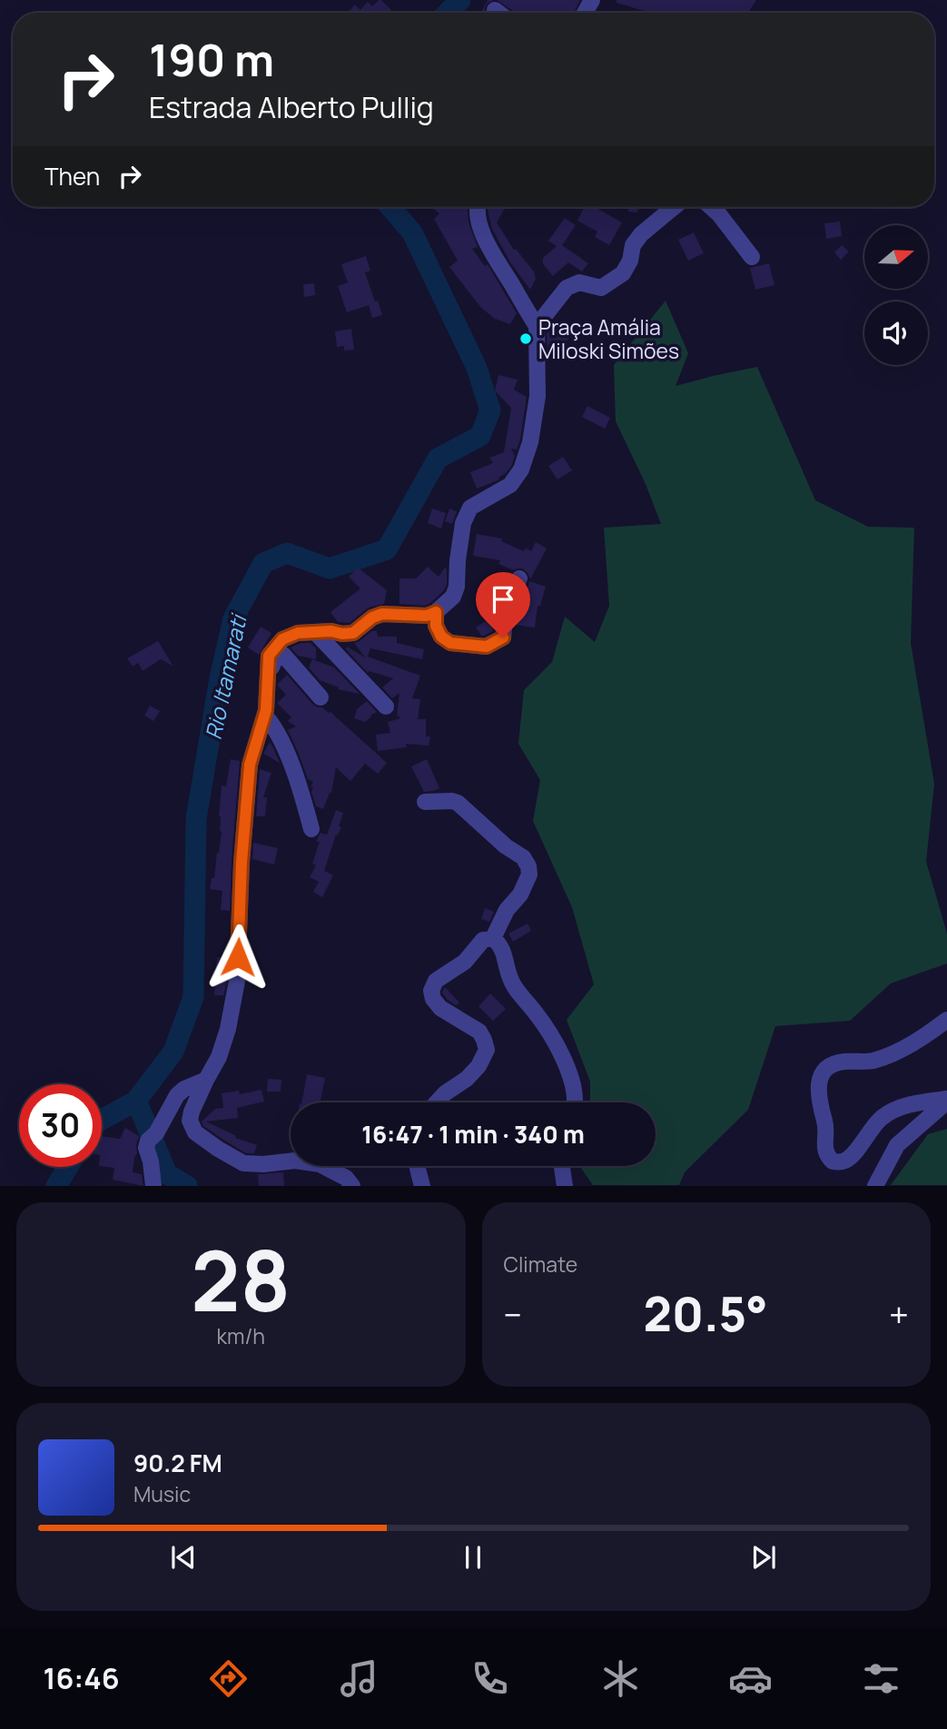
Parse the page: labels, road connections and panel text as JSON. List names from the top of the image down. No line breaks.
{"water":["Rio Itamarati"],"places":["Praça Amália Miloski Simões"],"north":"right","page":{"turn":["190 m","Estrada Alberto Pullig"],"then":"Then","limit":"30","trip":"16:47 · 1 min · 340 m","tile":[["28","km/h"],"Climate"],"heat":["−","20.5°","+"],"song":["90.2 FM","Music"],"tabs":"16:46"}}
